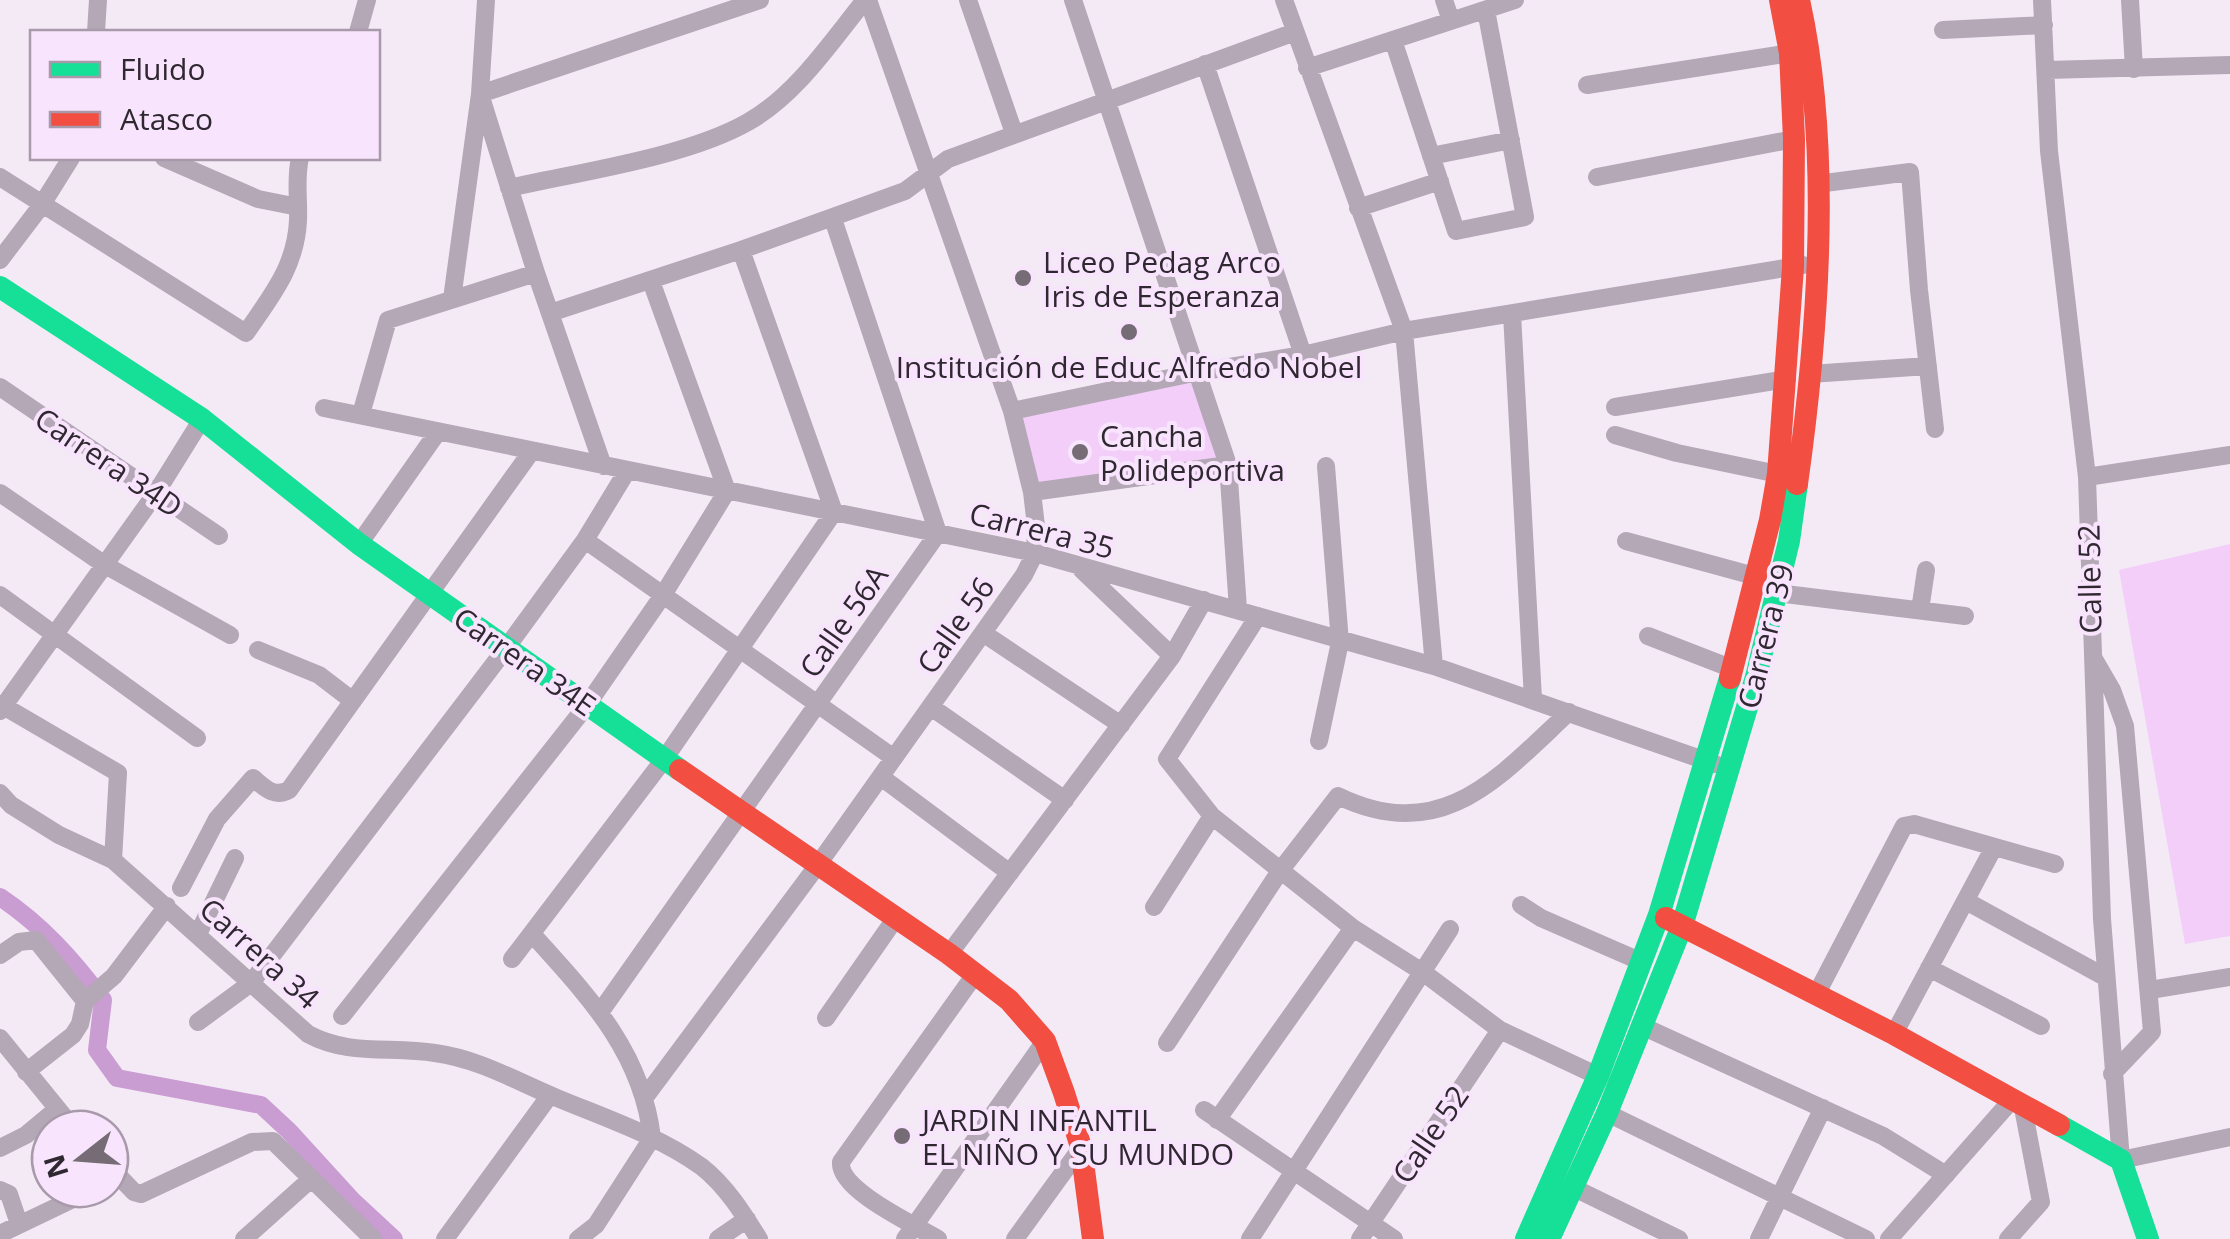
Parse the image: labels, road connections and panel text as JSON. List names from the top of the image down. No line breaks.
{"streets":{"main road":["Calle 52","Carrera 39","Carrera 34E"],"street":["Carrera 34D","Carrera 35","Calle 56A","Calle 56","Carrera 34"]},"crossings":[["Carrera 35","Calle 56A"],["Carrera 35","Calle 56"],["Carrera 35","Carrera 39"],["Calle 56A","Carrera 34E"],["Calle 56","Carrera 34E"]],"places":["Liceo Pedag Arco Iris de Esperanza","Institución de Educ Alfredo Nobel","Cancha Polideportiva","JARDIN INFANTIL EL NIÑO Y SU MUNDO"],"legend":["Fluido","Atasco"],"north":"left"}
